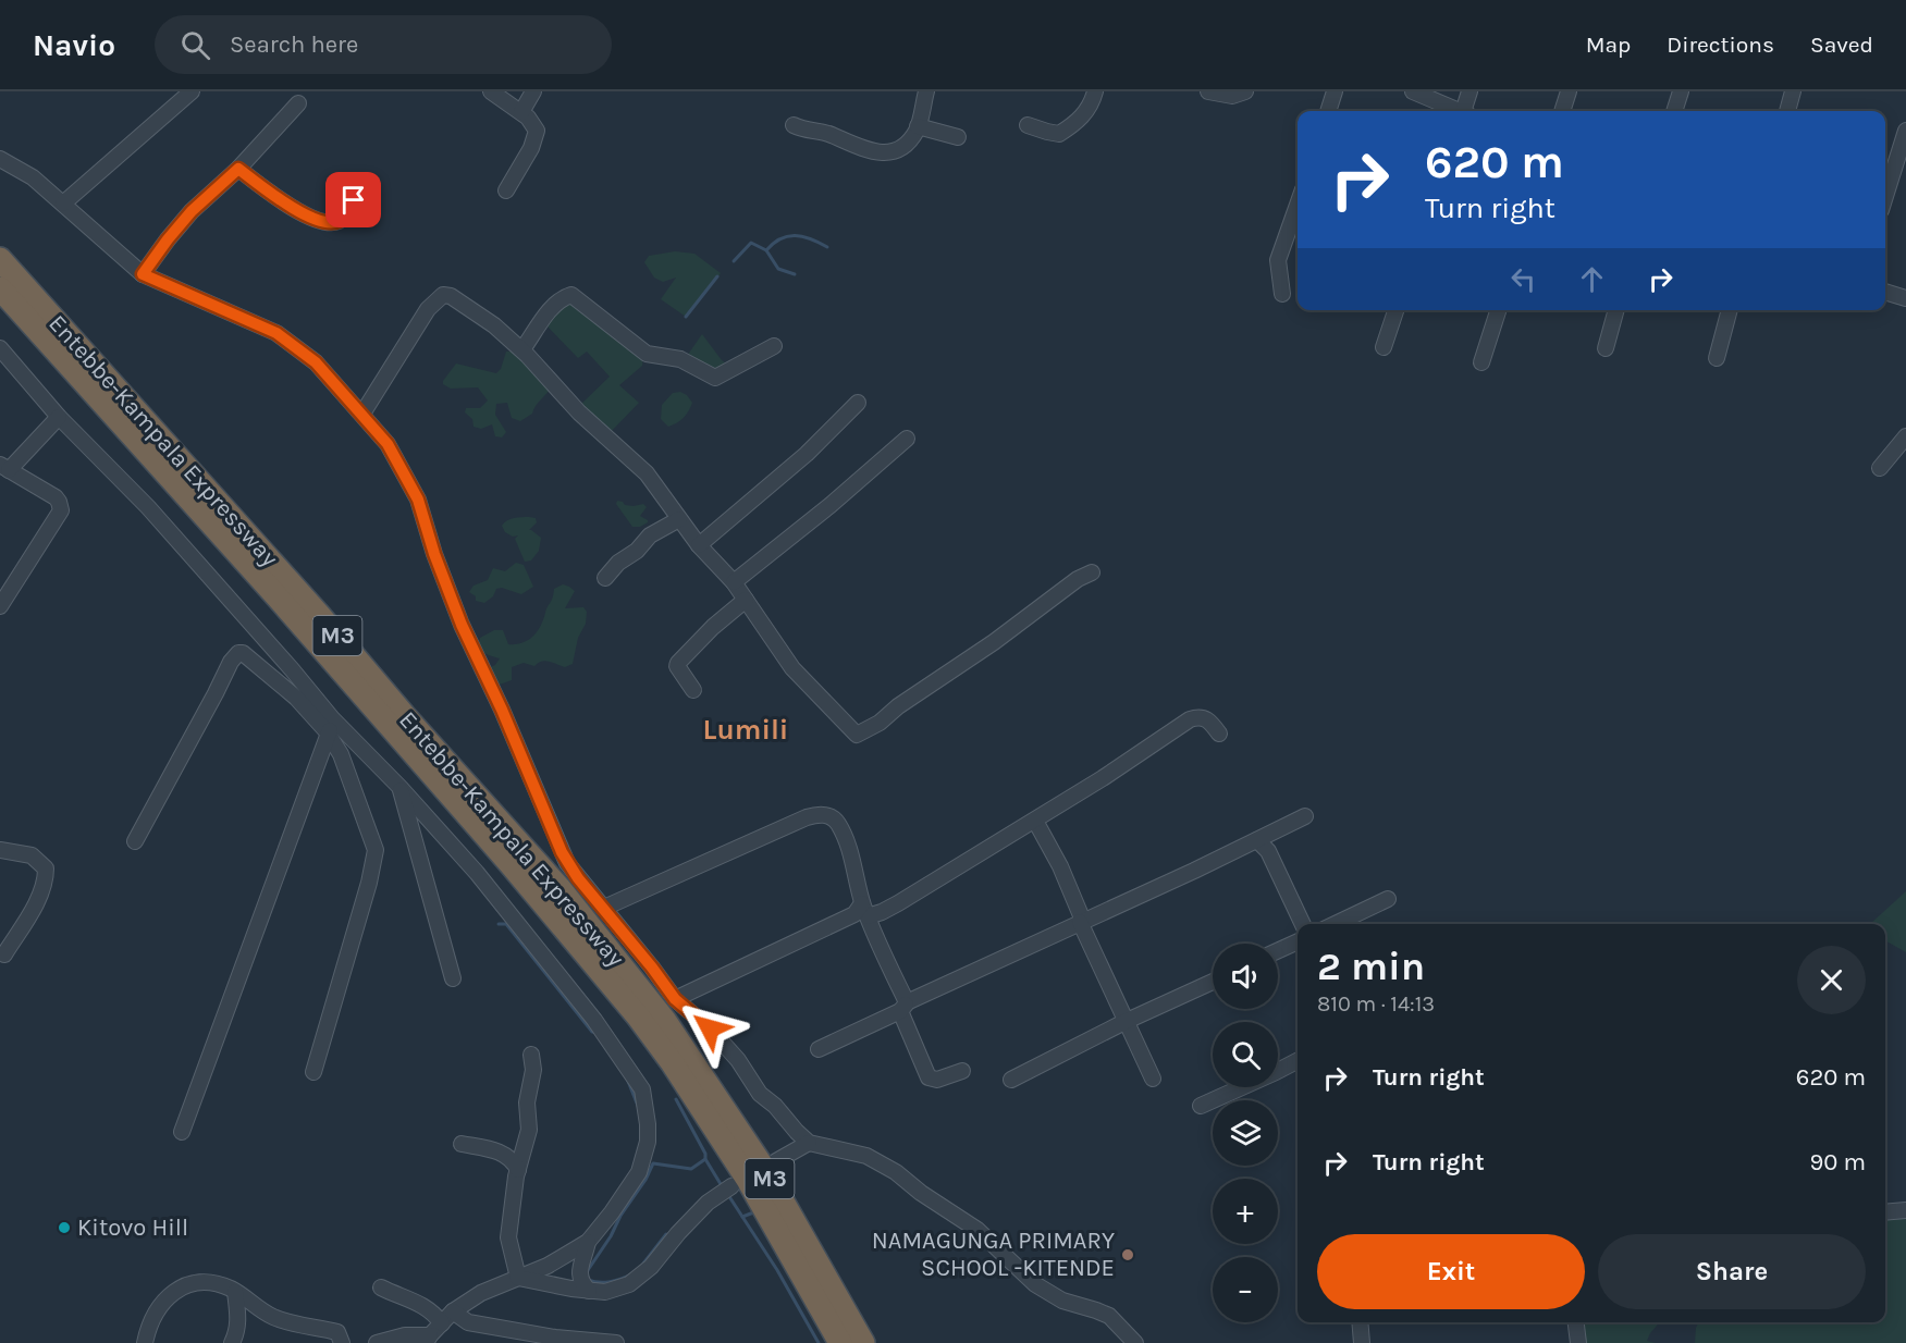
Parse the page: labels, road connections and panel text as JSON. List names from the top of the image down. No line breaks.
{"streets":{"highway":["Entebbe-Kampala Expressway","M3"]},"districts":["Lumili"],"places":["Kitovo Hill","NAMAGUNGA PRIMARY SCHOOL -KITENDE"],"page":{"header":"Navio","search":"Search here","nav":["Map","Directions","Saved"],"turn":["620 m","Turn right"],"heading":["2 min","810 m · 14:13"],"map_buttons":["+","−"],"list":[{"name":"Turn right","value":"620 m"},{"name":"Turn right","value":"90 m"}],"buttons":["Exit","Share"]}}
